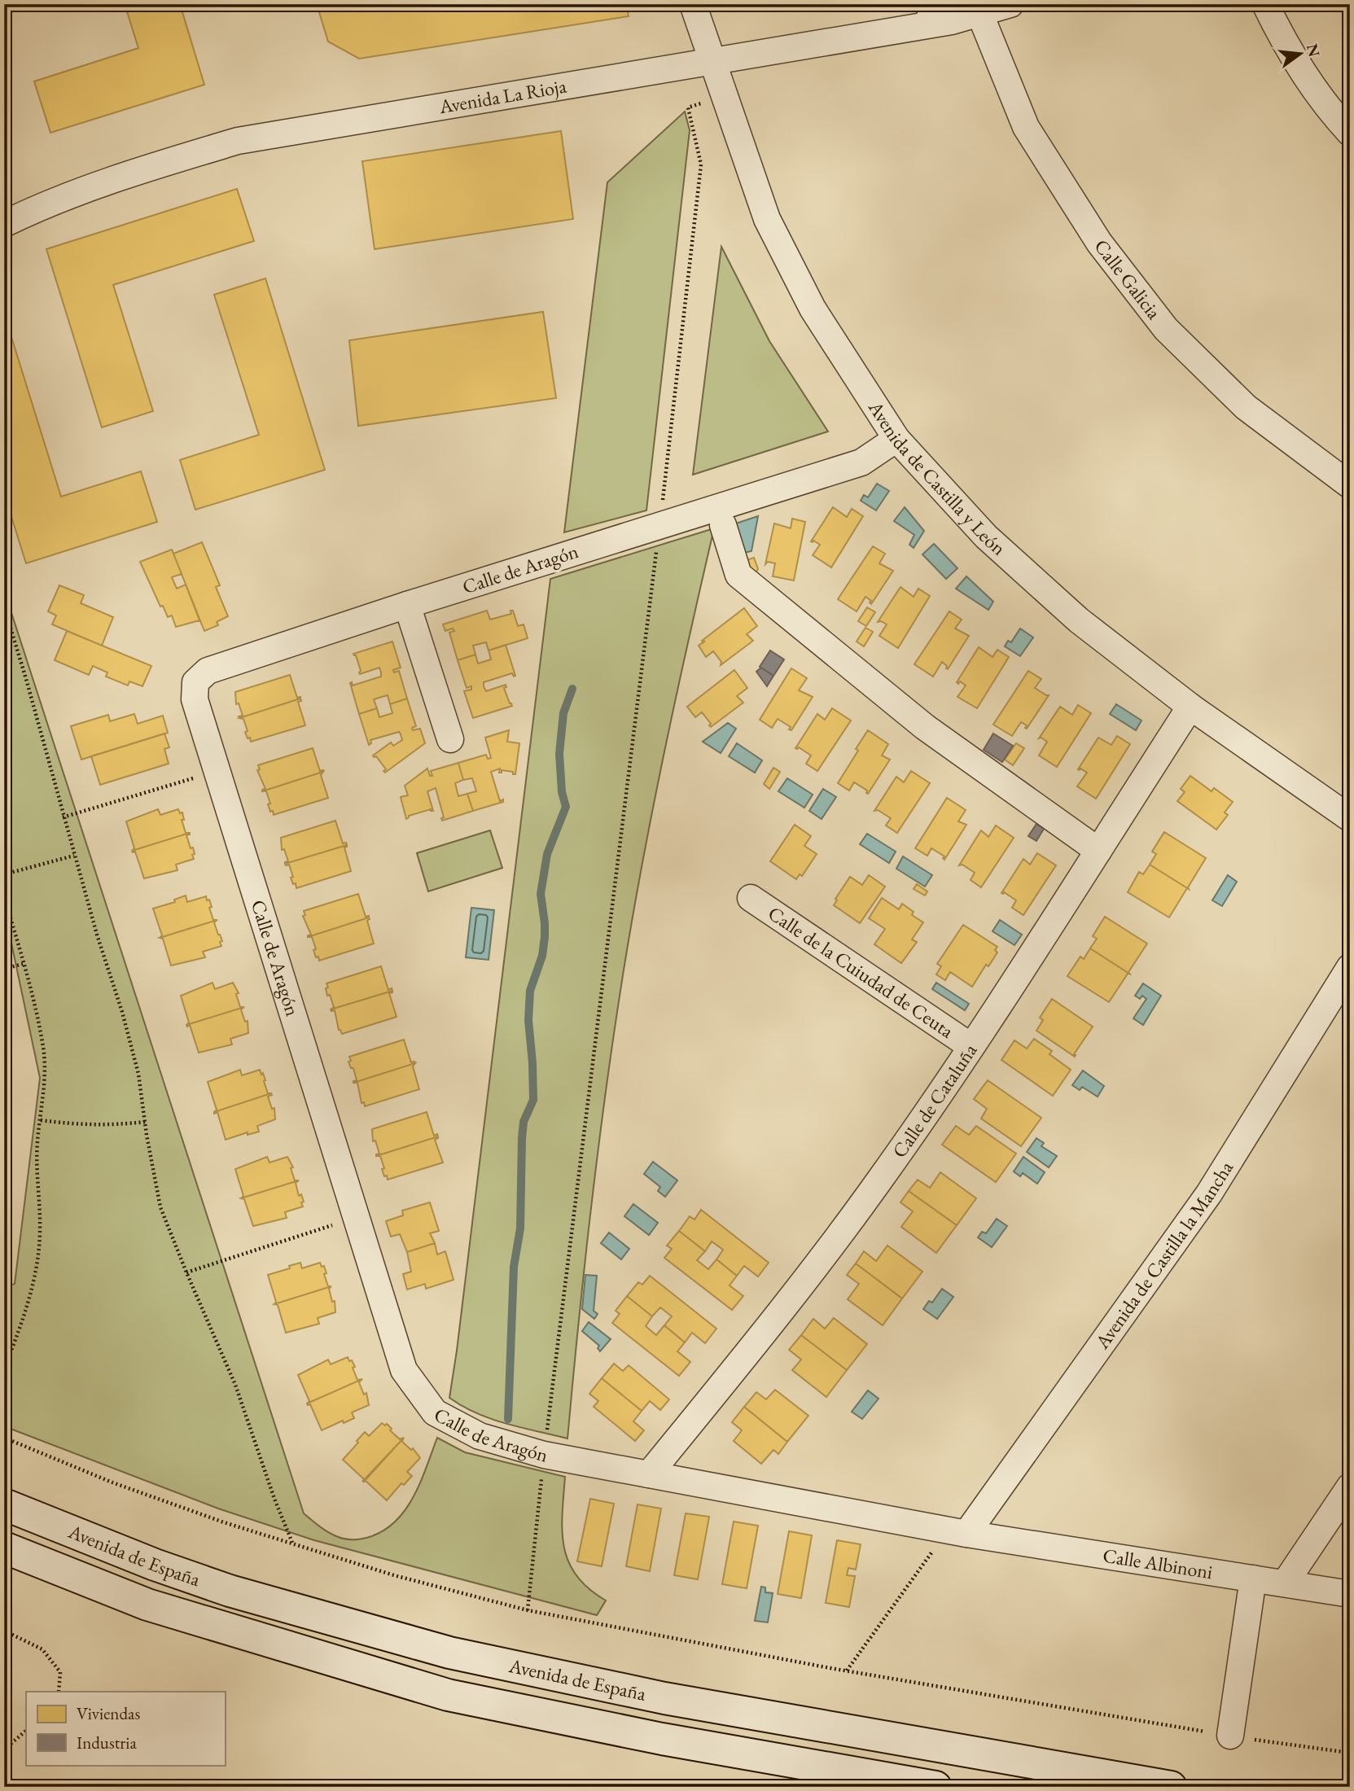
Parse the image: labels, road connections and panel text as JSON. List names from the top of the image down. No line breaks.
{"streets":{"main road":["Avenida de España"],"street":["Avenida La Rioja","Calle Galicia","Avenida de Castilla y León","Calle de Aragón","Calle de la Cuiudad de Ceuta","Calle de Cataluña","Avenida de Castilla la Mancha","Calle Albinoni"]},"crossings":[["Avenida La Rioja","Calle Galicia"],["Avenida La Rioja","Avenida de Castilla y León"],["Avenida de Castilla y León","Calle de Aragón"],["Avenida de Castilla y León","Calle de Cataluña"],["Calle de Aragón","Calle de Cataluña"],["Calle de Aragón","Avenida de Castilla la Mancha"],["Calle de Aragón","Calle Albinoni"],["Calle de la Cuiudad de Ceuta","Calle de Cataluña"],["Avenida de Castilla la Mancha","Calle Albinoni"]],"legend":["Viviendas","Industria"],"north":"right"}
